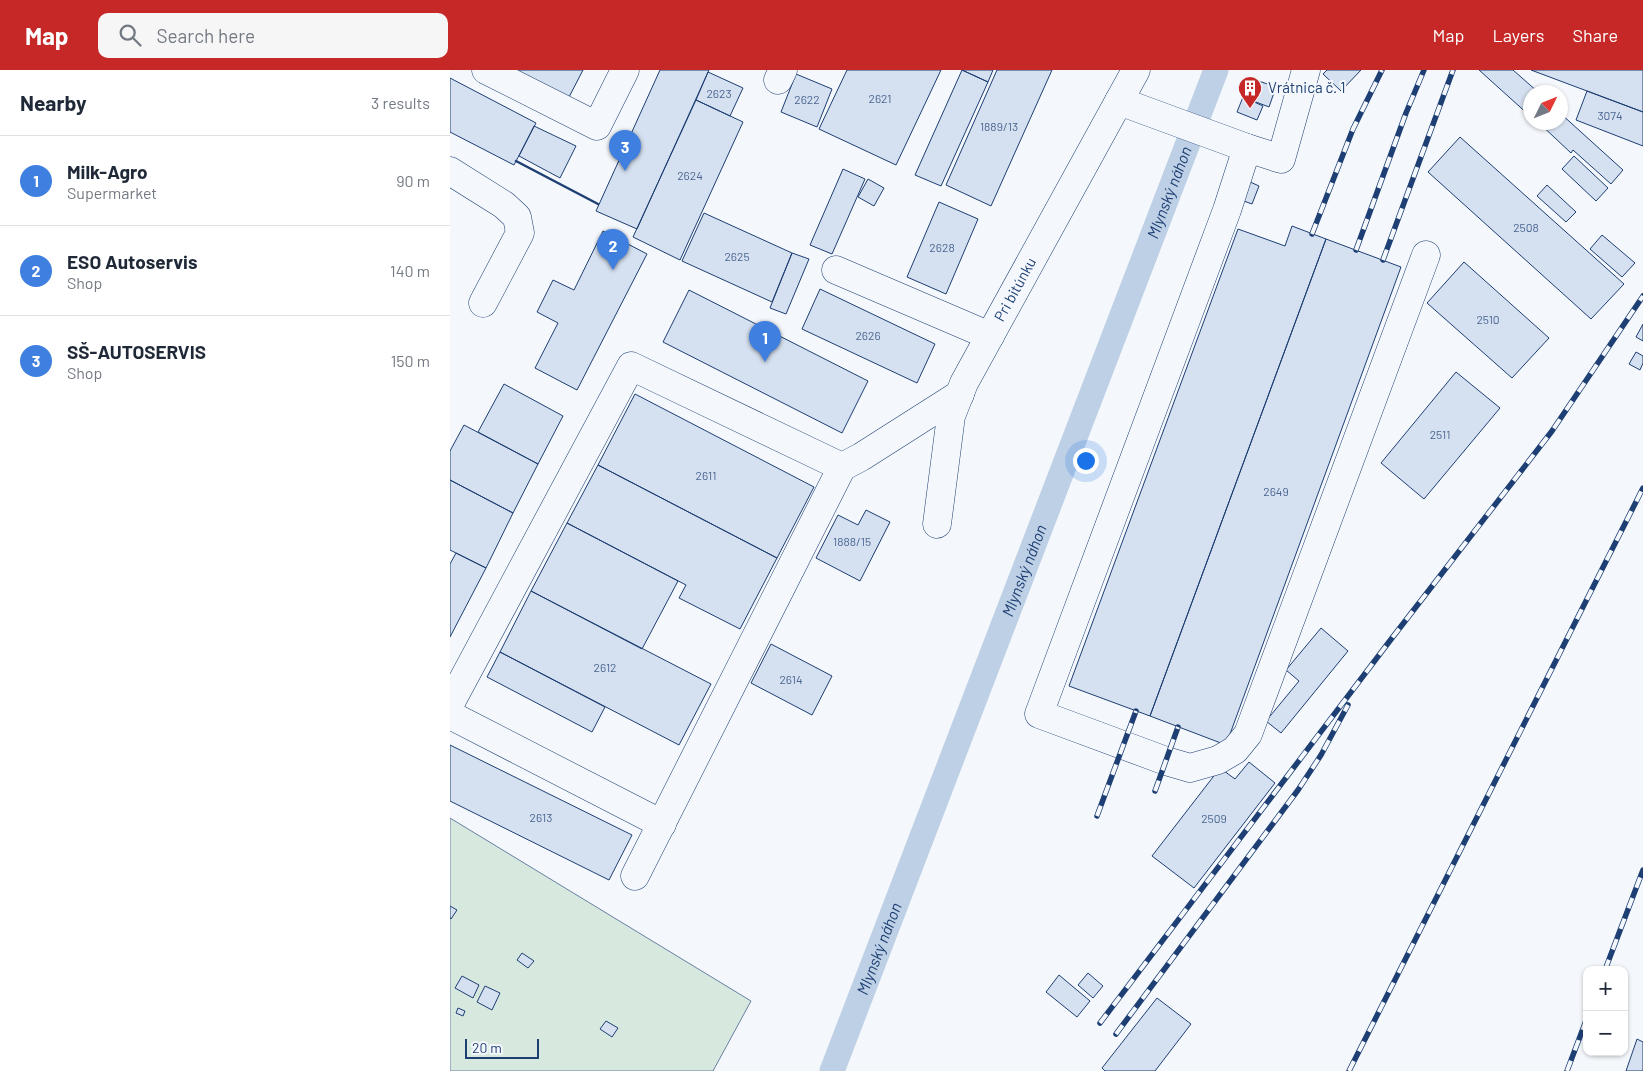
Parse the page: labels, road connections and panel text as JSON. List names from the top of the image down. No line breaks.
{"streets":{"lane":["Pri bitúnku"]},"water":["Mlynský náhon"],"places":{"building":["Vrátnica č. 1"]},"house_numbers":["2623","2621","2622","3074","1889/13","2624","2508","2628","2625","2510","2626","2511","2611","2649","1888/15","2612","2614","2613","2509"],"scale_bar":"20 m","north":"top right","page":{"header":"Map","search":"Search here","nav":["Map","Layers","Share"],"heading":["Nearby","3 results"],"pins":["3","2","1"],"list":[{"mark":"1","name":"Milk-Agro","note":"Supermarket","value":"90 m"},{"mark":"2","name":"ESO Autoservis","note":"Shop","value":"140 m"},{"mark":"3","name":"SŠ-AUTOSERVIS","note":"Shop","value":"150 m"}],"map_buttons":["+","−"],"scale":"20 m"}}
